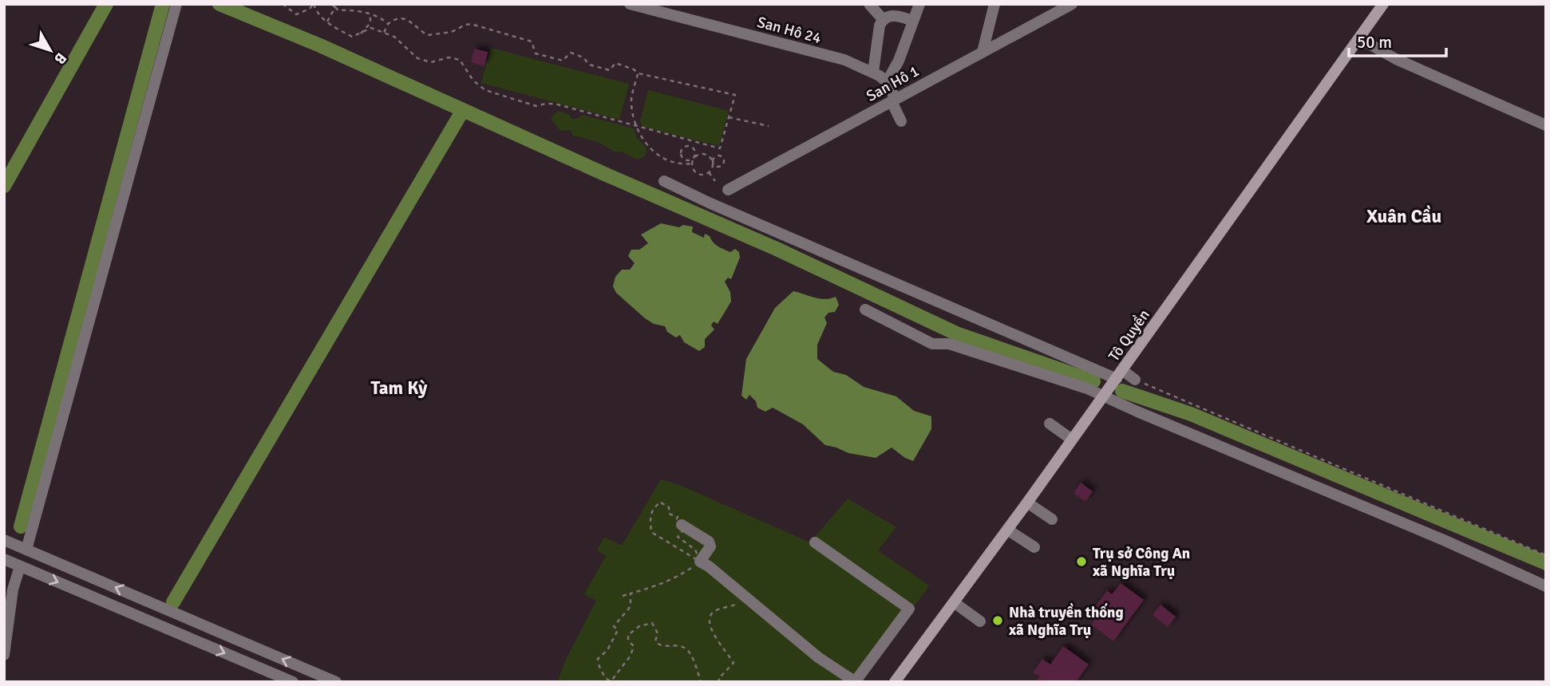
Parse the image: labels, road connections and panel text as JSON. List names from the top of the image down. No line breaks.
{"streets":{"main road":["Tô Quyền"],"street":["San Hô 24","San Hô 1"]},"crossings":[["San Hô 24","San Hô 1"]],"districts":["Xuân Cầu","Tam Kỳ"],"places":["Trụ sở Công An xã Nghĩa Trụ","Nhà truyền thống xã Nghĩa Trụ"],"scale_bar":"50 m","north":"bottom right"}
